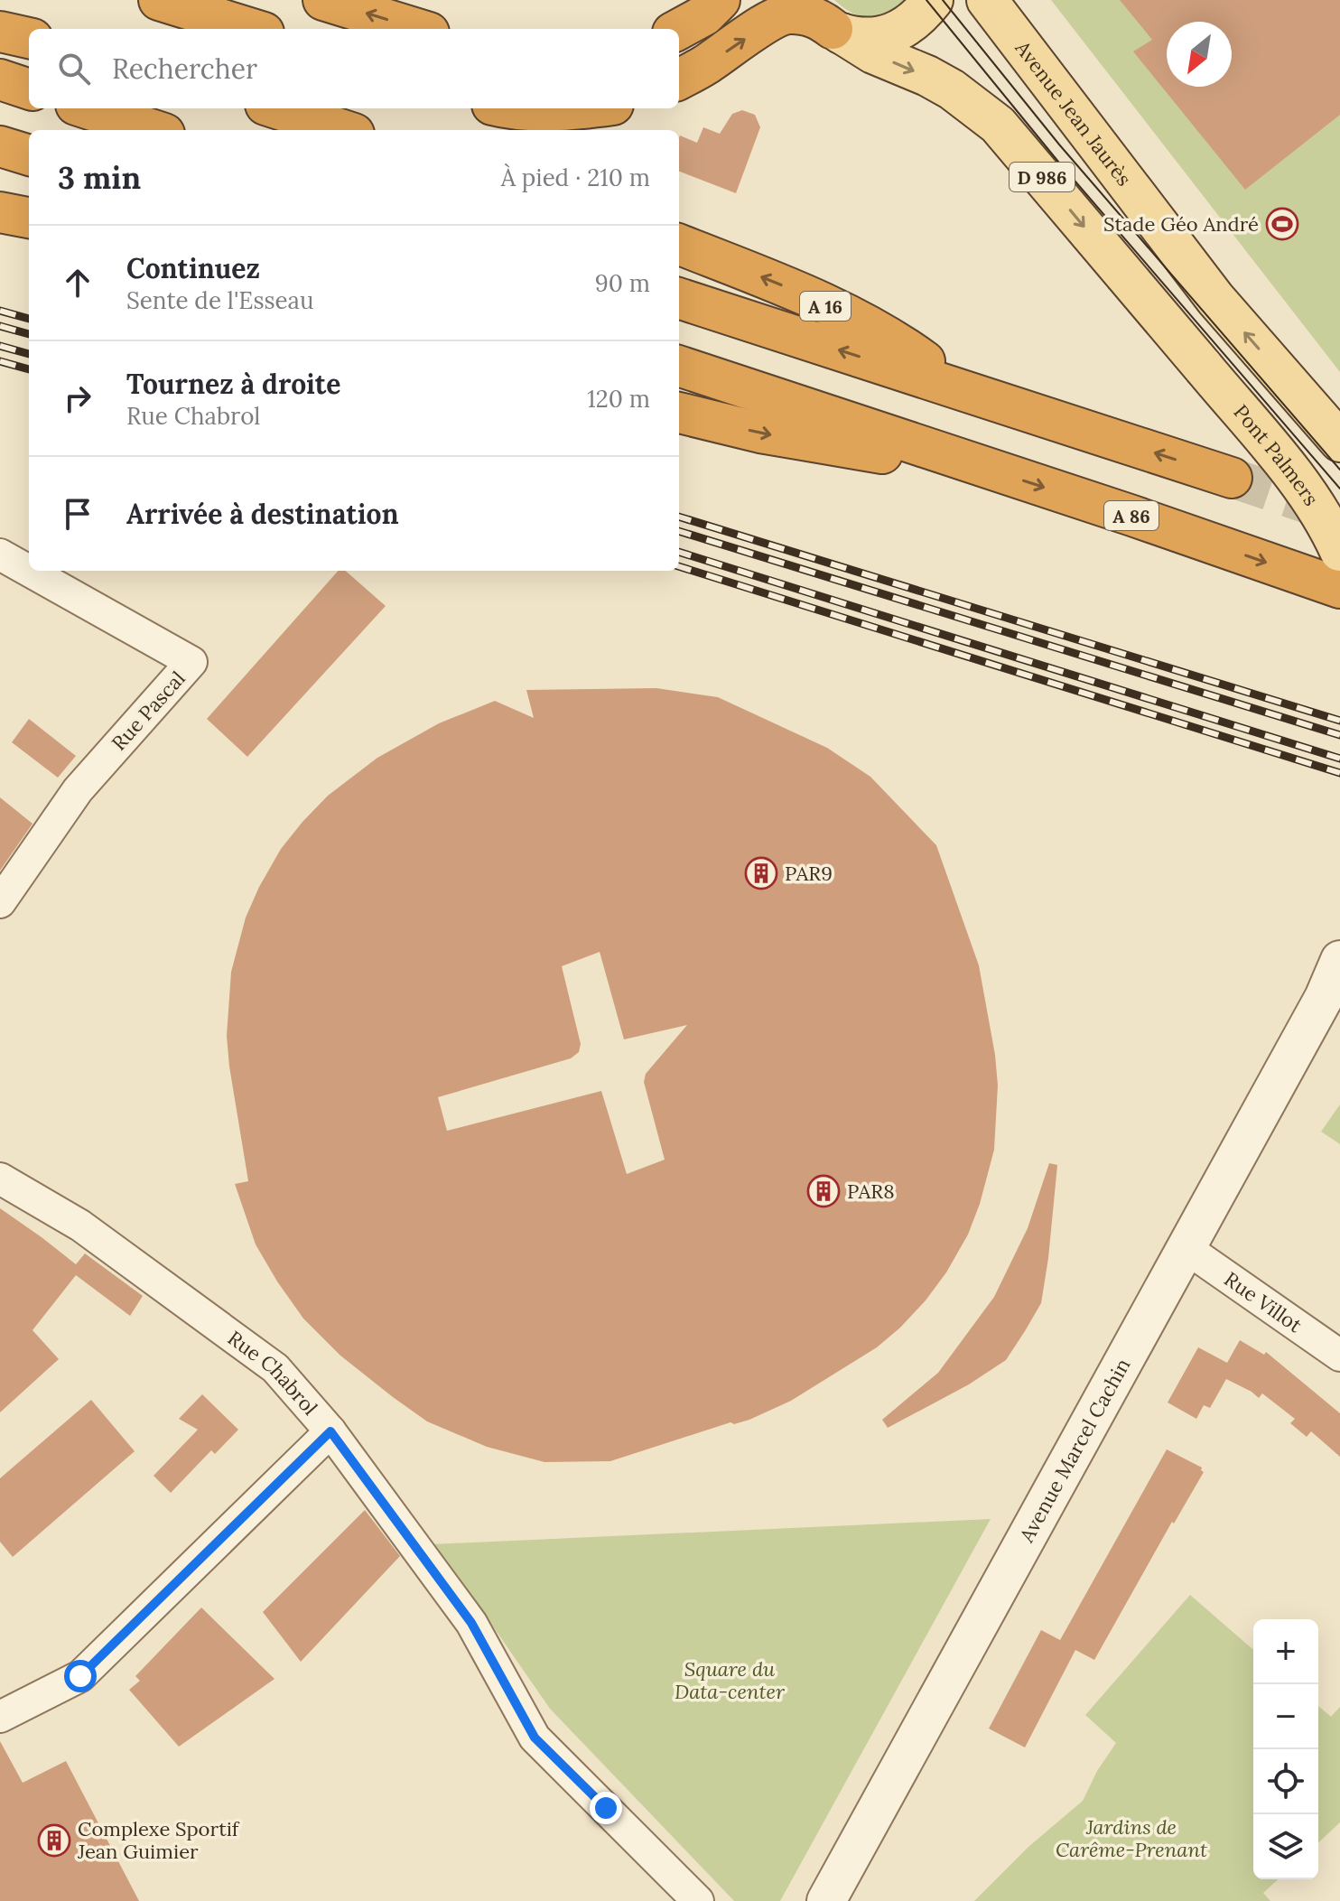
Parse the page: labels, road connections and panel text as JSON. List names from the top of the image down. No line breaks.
{"streets":{"highway":["A 16","A 86"],"main road":["Avenue Jean Jaurès","D 986","Pont Palmers"],"street":["Rue Pascal","Rue Villot","Rue Chabrol","Avenue Marcel Cachin"]},"crossings":[["Rue Villot","Avenue Marcel Cachin"]],"one_way":["Avenue Jean Jaurès","Pont Palmers"],"parks":["Square du Data-center","Jardins de Carême-Prenant"],"places":{"sports":["Stade Géo André"],"building":["PAR9","PAR8","Complexe Sportif Jean Guimier"]},"north":"bottom left","page":{"search":"Rechercher","heading":["3 min","À pied · 210 m"],"list":[["Continuez","Sente de l'Esseau","90 m"],["Tournez à droite","Rue Chabrol","120 m"],"Arrivée à destination"],"map_buttons":["+","−"]}}
